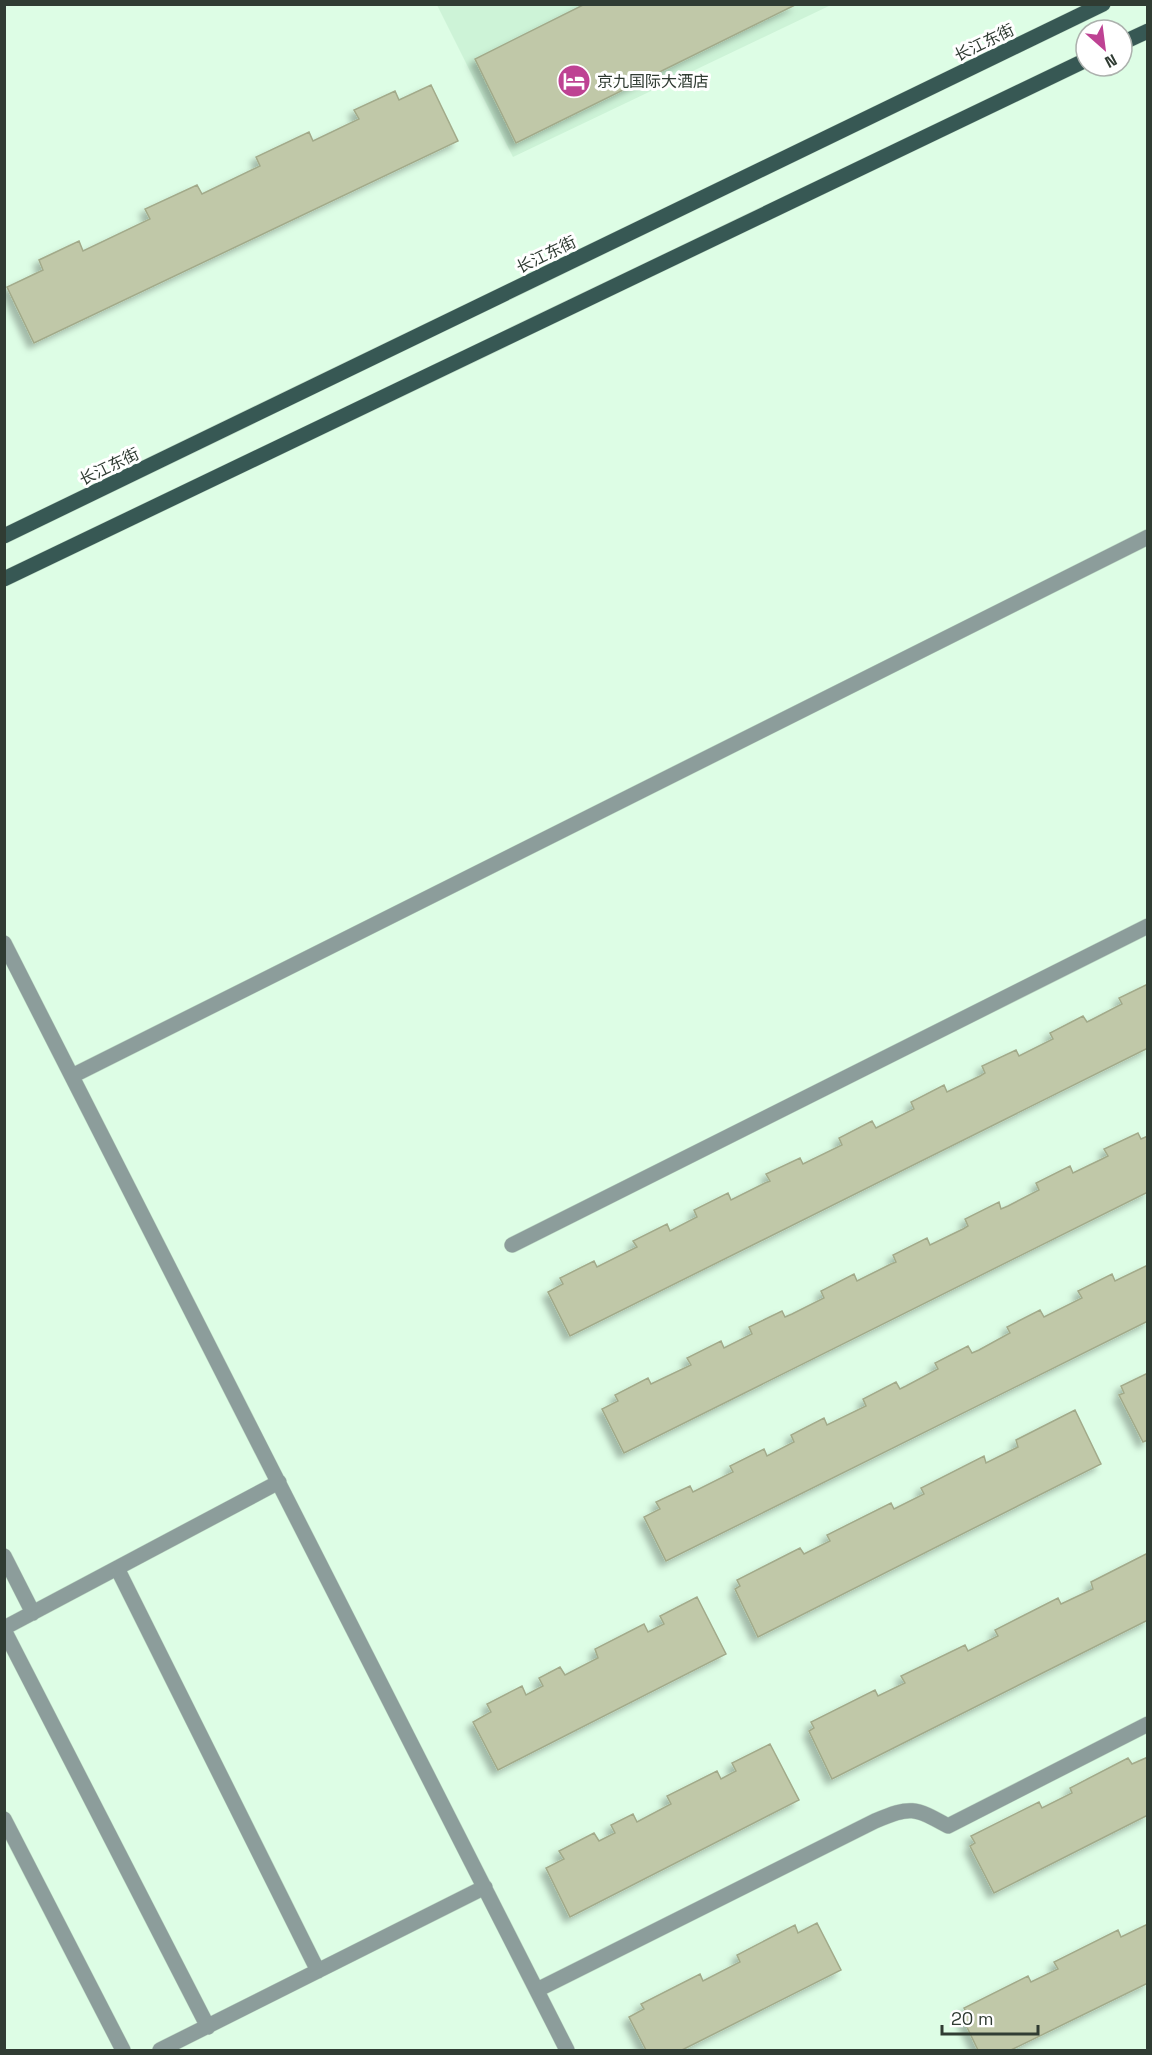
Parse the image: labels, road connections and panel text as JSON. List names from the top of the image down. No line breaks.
{"streets":{"main road":["长江东街"]},"places":{"hotel":["京九国际大酒店"]},"scale_bar":"20 m","north":"bottom right"}
